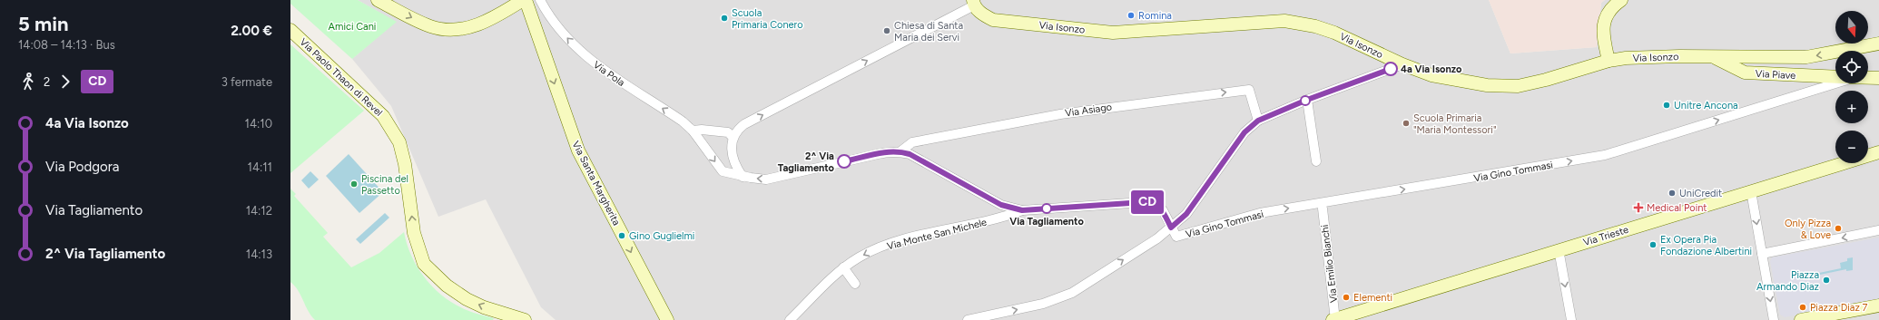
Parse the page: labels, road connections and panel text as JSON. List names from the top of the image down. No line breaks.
{"streets":{"street":["Via Isonzo","Via Pola","Via Piave","Via Paolo Thaon di Revel","Via Asiago","Via Gino Tommasi","Via Santa Margherita","Via Monte San Michele","Via Trieste","Via Emilio Bianchi"]},"crossings":[["Via Isonzo","Via Piave"],["Via Trieste","Via Emilio Bianchi"]],"one_way":["Via Pola","Via Paolo Thaon di Revel","Via Asiago","Via Gino Tommasi","Via Santa Margherita","Via Monte San Michele"],"parks":["Amici Cani"],"places":{"other":["Romina","Scuola Primaria Conero","Chiesa di Santa Maria dei Servi","4a Via Isonzo","Unitre Ancona","Scuola Primaria \"Maria Montessori\"","2^ Via Tagliamento","Piscina del Passetto","UniCredit","Via Tagliamento","Only Pizza & Love","Gino Guglielmi","Ex Opera Pia Fondazione Albertini","Piazza Armando Diaz","Elementi","Piazza Diaz 7"],"health":["Medical Point"]},"lines":["bus line CD"],"north":"bottom","page":{"heading":["5 min","14:08 – 14:13 · Bus","2.00 €"],"on_map":"CD","map_buttons":["+","−"],"legs":["2","CD","3 fermate"],"list":[{"name":"4a Via Isonzo","value":"14:10"},{"name":"Via Podgora","value":"14:11"},{"name":"Via Tagliamento","value":"14:12"},{"name":"2^ Via Tagliamento","value":"14:13"}]}}
